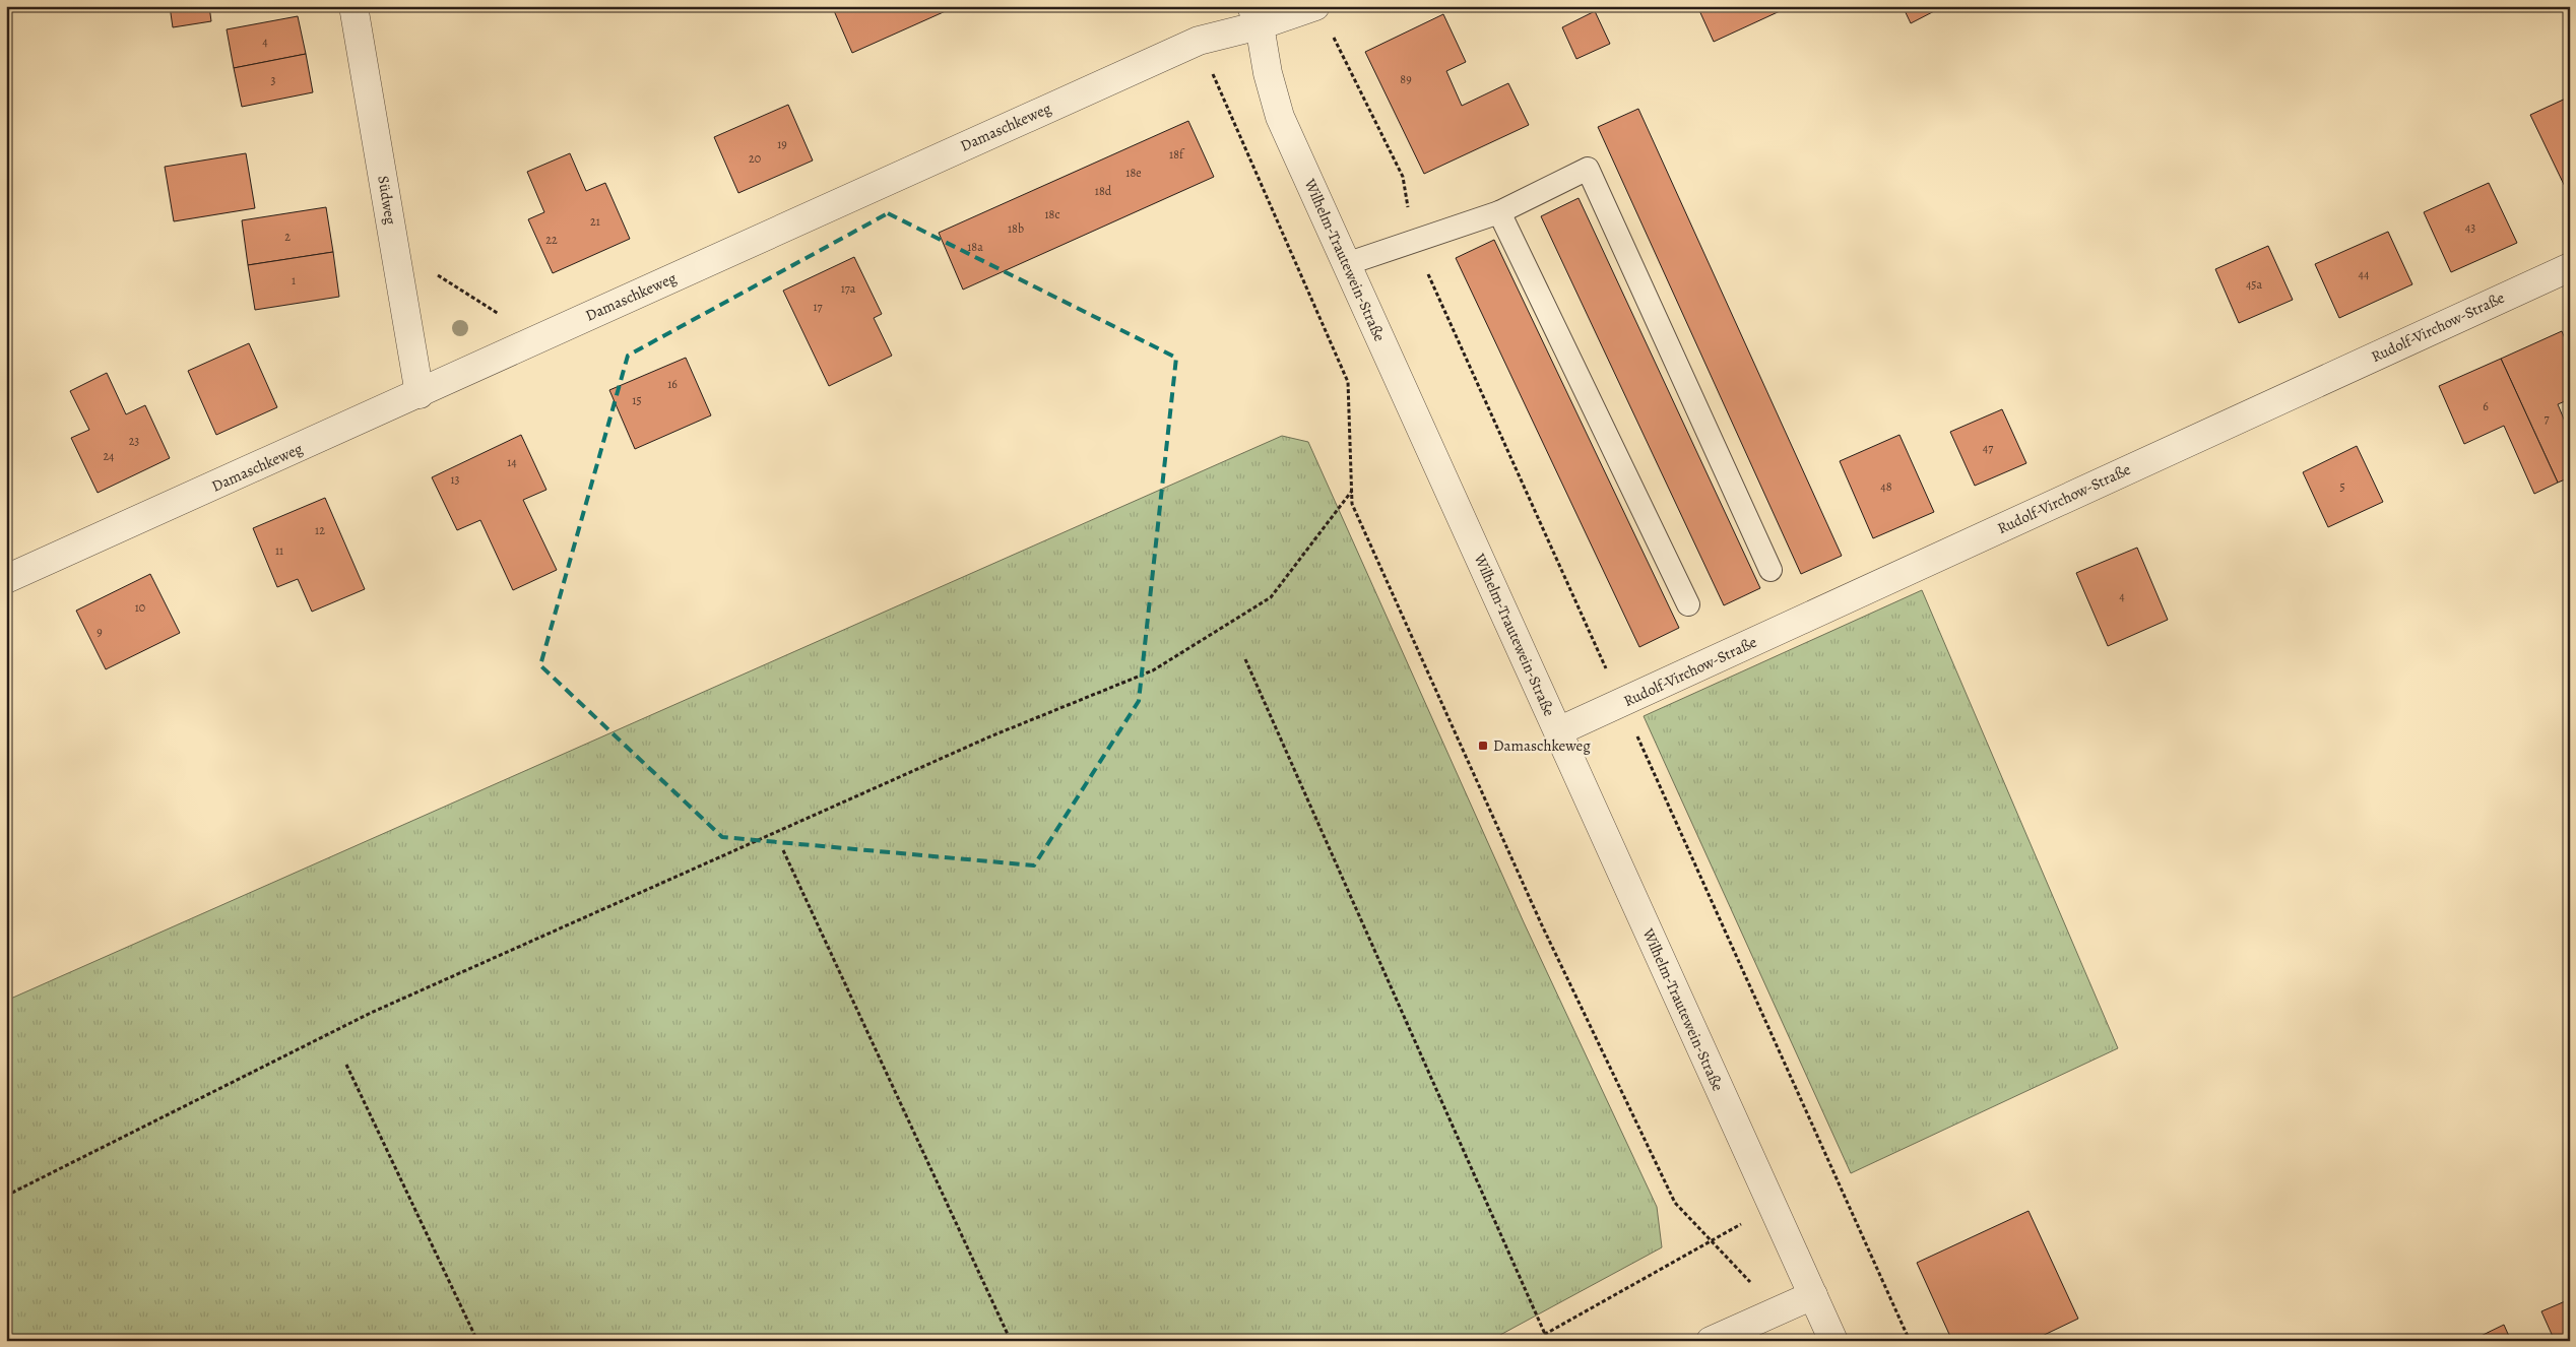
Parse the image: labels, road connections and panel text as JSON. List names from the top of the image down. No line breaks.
{"streets":{"street":["Damaschkeweg","Südweg","Wilhelm-Trautewein-Straße","Rudolf-Virchow-Straße"]},"crossings":[["Damaschkeweg","Südweg"],["Damaschkeweg","Wilhelm-Trautewein-Straße"],["Wilhelm-Trautewein-Straße","Rudolf-Virchow-Straße"]],"places":{"transit":["Damaschkeweg"]},"house_numbers":["4","89","3","19","18f","20","18e","18d","18c","21","43","18b","2","22","18a","44","1","45a","17a","17","16","15","6","7","23","47","24","14","13","48","5","12","11","4","10","9"]}
